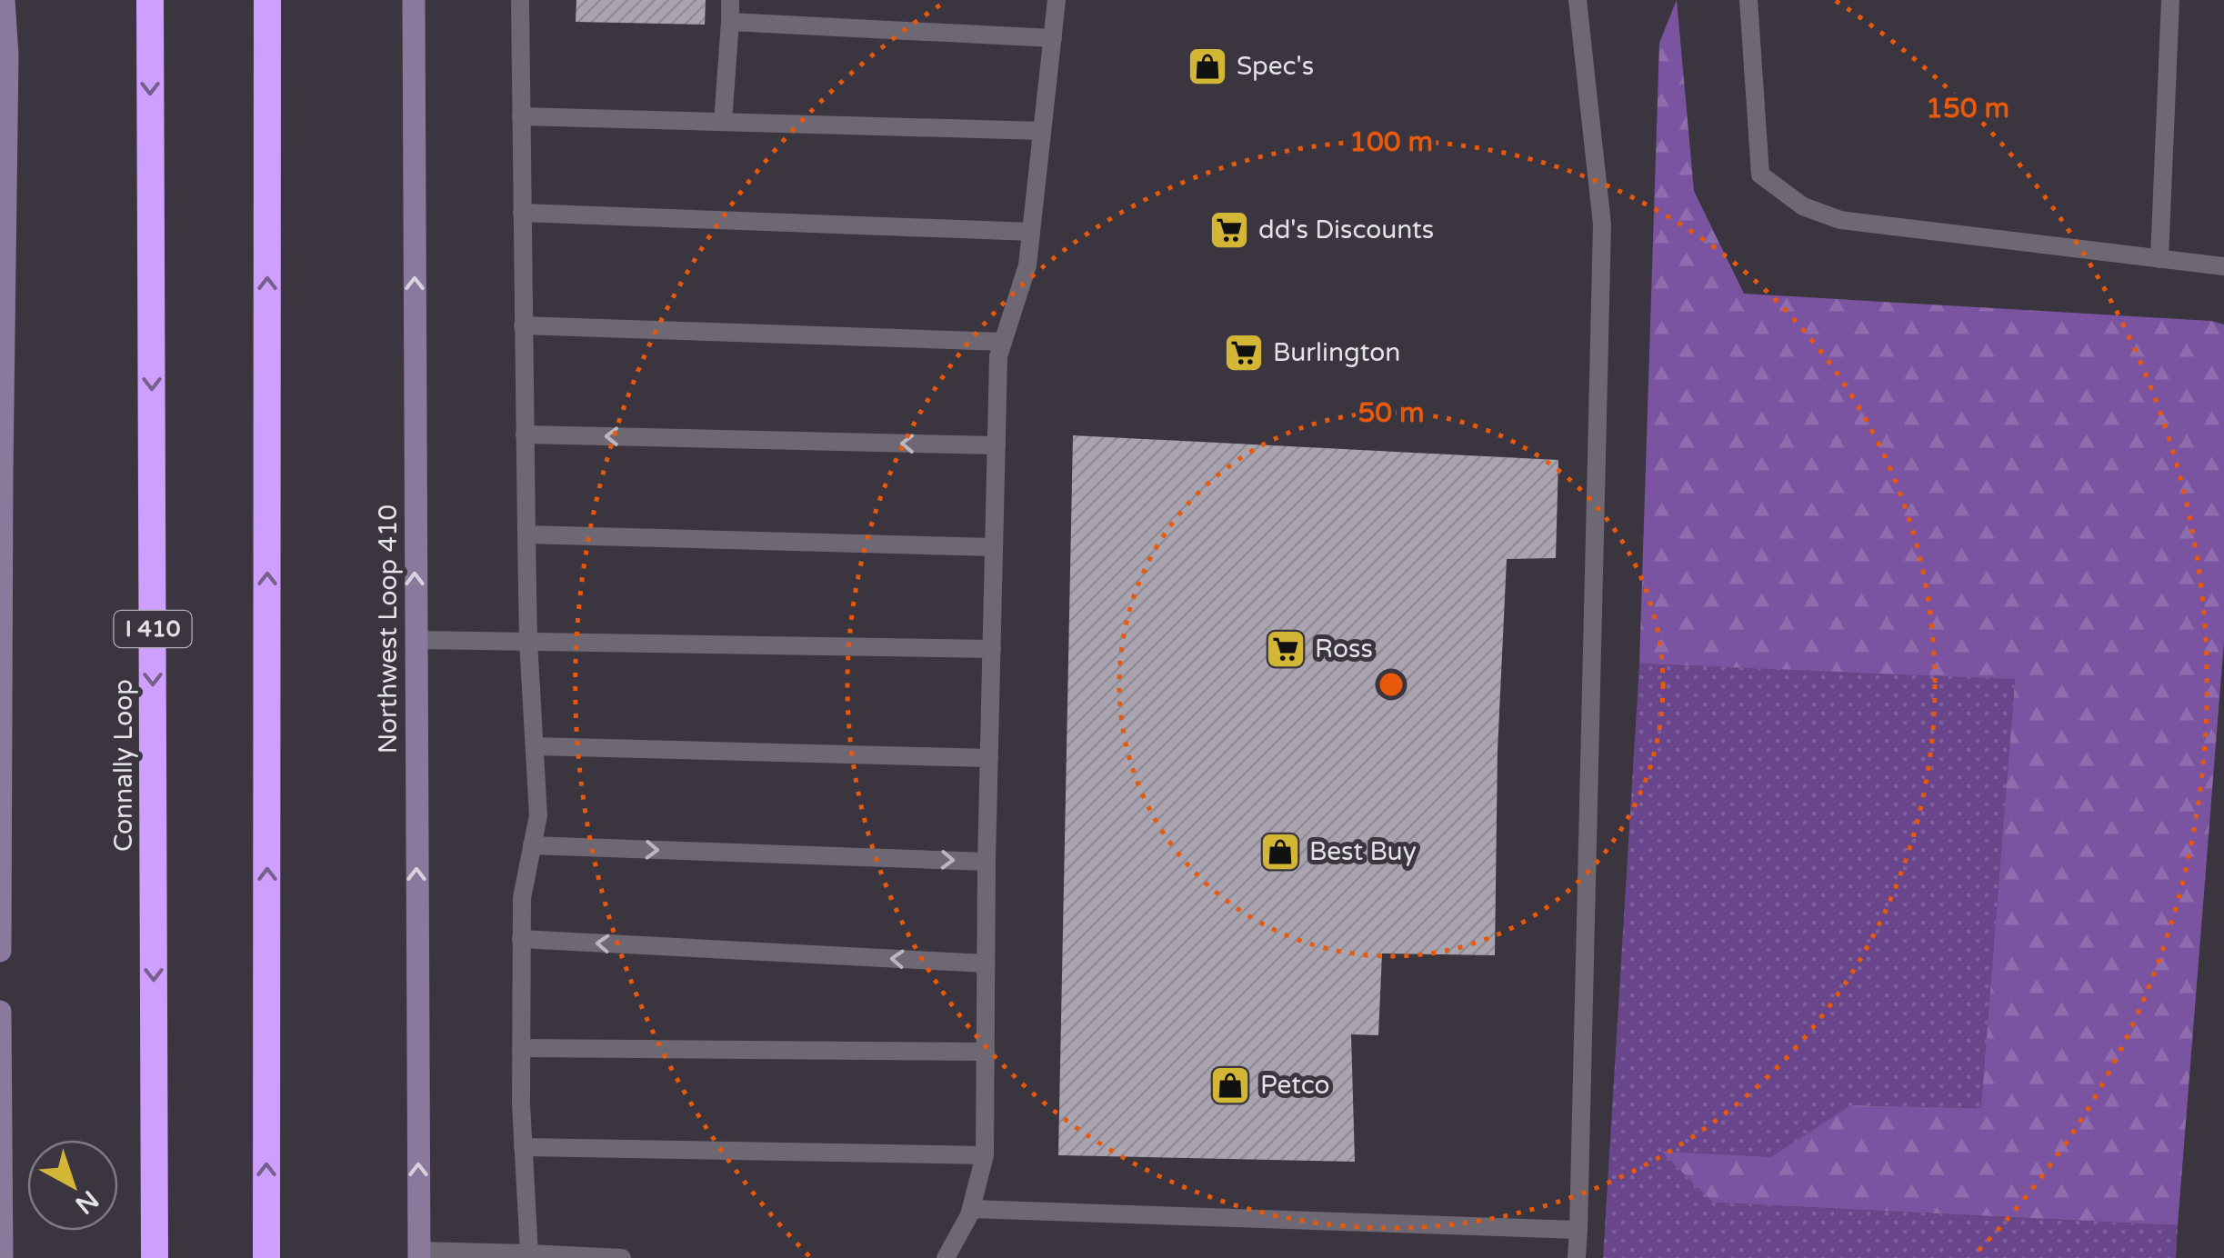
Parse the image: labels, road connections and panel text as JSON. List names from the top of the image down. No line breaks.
{"streets":{"highway":["I 410","Connally Loop"],"main road":["Northwest Loop 410"]},"one_way":["Northwest Loop 410"],"places":{"shop":["Spec's","Best Buy","Petco"],"supermarket":["dd's Discounts","Burlington","Ross"]},"north":"bottom right","rings":["150 m","100 m","50 m"]}
